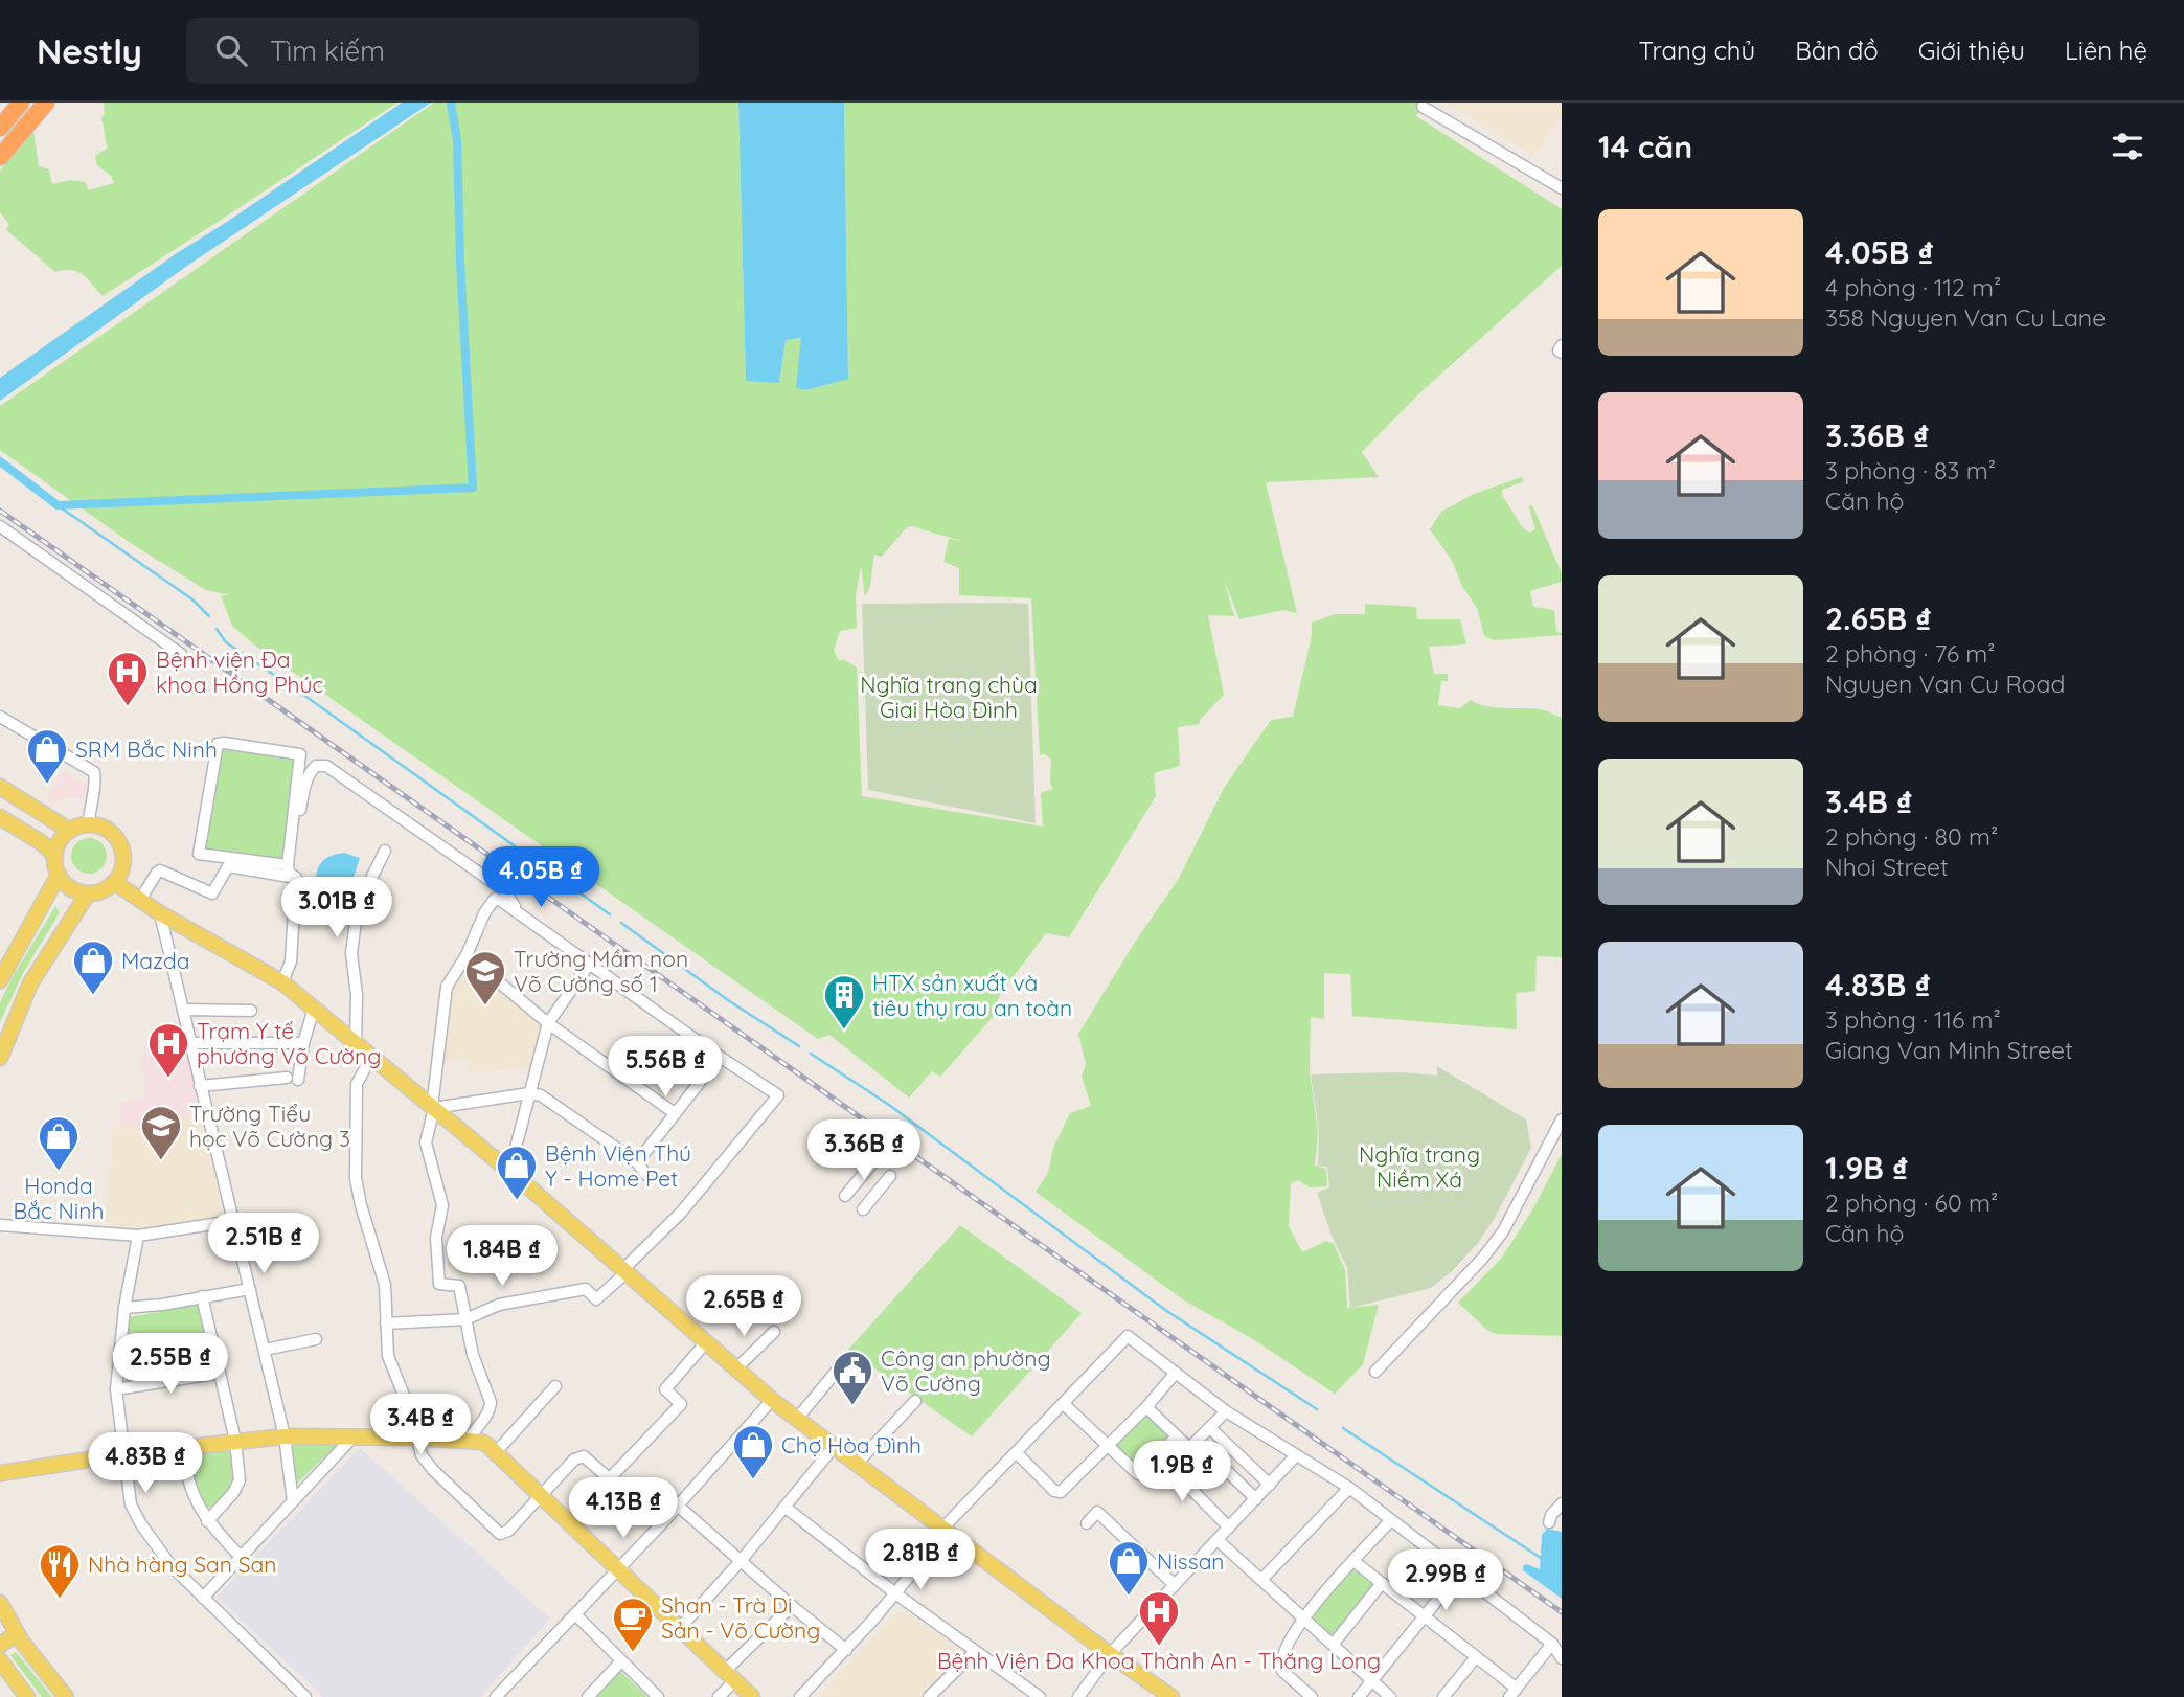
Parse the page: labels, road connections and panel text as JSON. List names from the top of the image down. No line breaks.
{"parks":["Nghĩa trang chùa Giai Hòa Đình","Nghĩa trang Niềm Xá"],"places":{"hospital":["Bệnh viện Đa khoa Hồng Phúc","Trạm Y tế phường Võ Cường","Bệnh Viện Đa Khoa Thành An - Thăng Long"],"shop":["SRM Bắc Ninh","Mazda","Honda Bắc Ninh","Bệnh Viện Thú Y - Home Pet","Chợ Hòa Đình","Nissan"],"school or university":["Trường Mầm non Võ Cường số 1","Trường Tiểu học Võ Cường 3"],"building":["HTX sản xuất và tiêu thụ rau an toàn"],"public building":["Công an phường Võ Cường"],"restaurant":["Nhà hàng San San"],"cafe":["Shan - Trà Di Sản - Võ Cường"]},"page":{"header":"Nestly","search":"Tìm kiếm","nav":["Trang chủ","Bản đồ","Giới thiệu","Liên hệ"],"heading":"14 căn","list":[{"name":"4.05B ₫","note":"4 phòng · 112 m² · 358 Nguyen Van Cu Lane"},{"name":"3.36B ₫","note":"3 phòng · 83 m² · Căn hộ"},{"name":"2.65B ₫","note":"2 phòng · 76 m² · Nguyen Van Cu Road"},{"name":"3.4B ₫","note":"2 phòng · 80 m² · Nhoi Street"},{"name":"4.83B ₫","note":"3 phòng · 116 m² · Giang Van Minh Street"},{"name":"1.9B ₫","note":"2 phòng · 60 m² · Căn hộ"}],"price":["4.05B ₫","3.01B ₫","5.56B ₫","3.36B ₫","2.51B ₫","1.84B ₫","2.65B ₫","2.55B ₫","3.4B ₫","4.83B ₫","1.9B ₫","4.13B ₫","2.81B ₫","2.99B ₫"]}}
